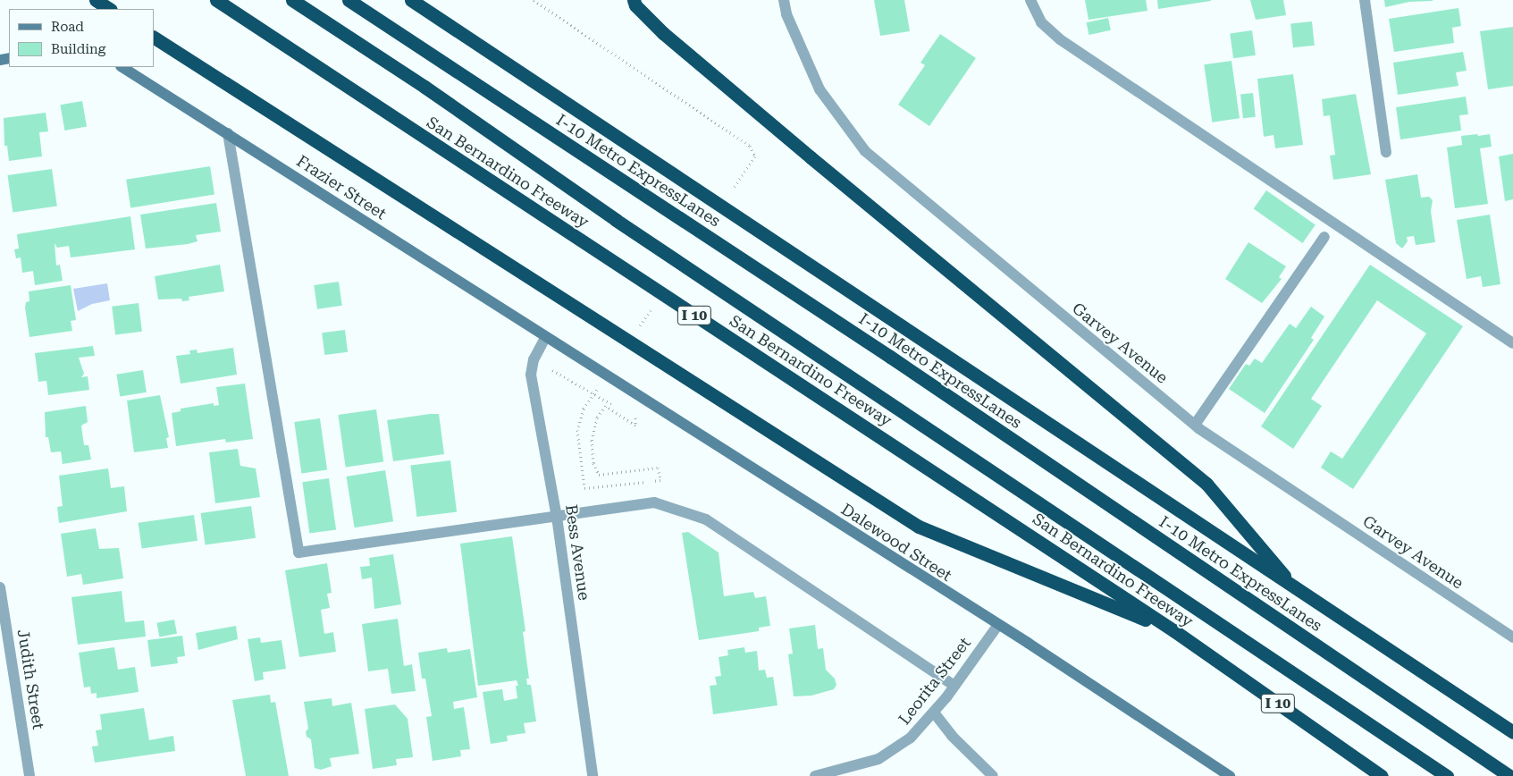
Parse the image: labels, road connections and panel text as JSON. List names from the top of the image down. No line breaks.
{"streets":{"highway":["I-10 Metro ExpressLanes","San Bernardino Freeway","I 10"],"street":["Frazier Street","Garvey Avenue","Dalewood Street","Bess Avenue","Judith Street","Leorita Street"]},"crossings":[["Frazier Street","Dalewood Street"],["Frazier Street","Bess Avenue"],["Dalewood Street","Bess Avenue"],["Dalewood Street","Leorita Street"]],"legend":["Road","Building"]}
